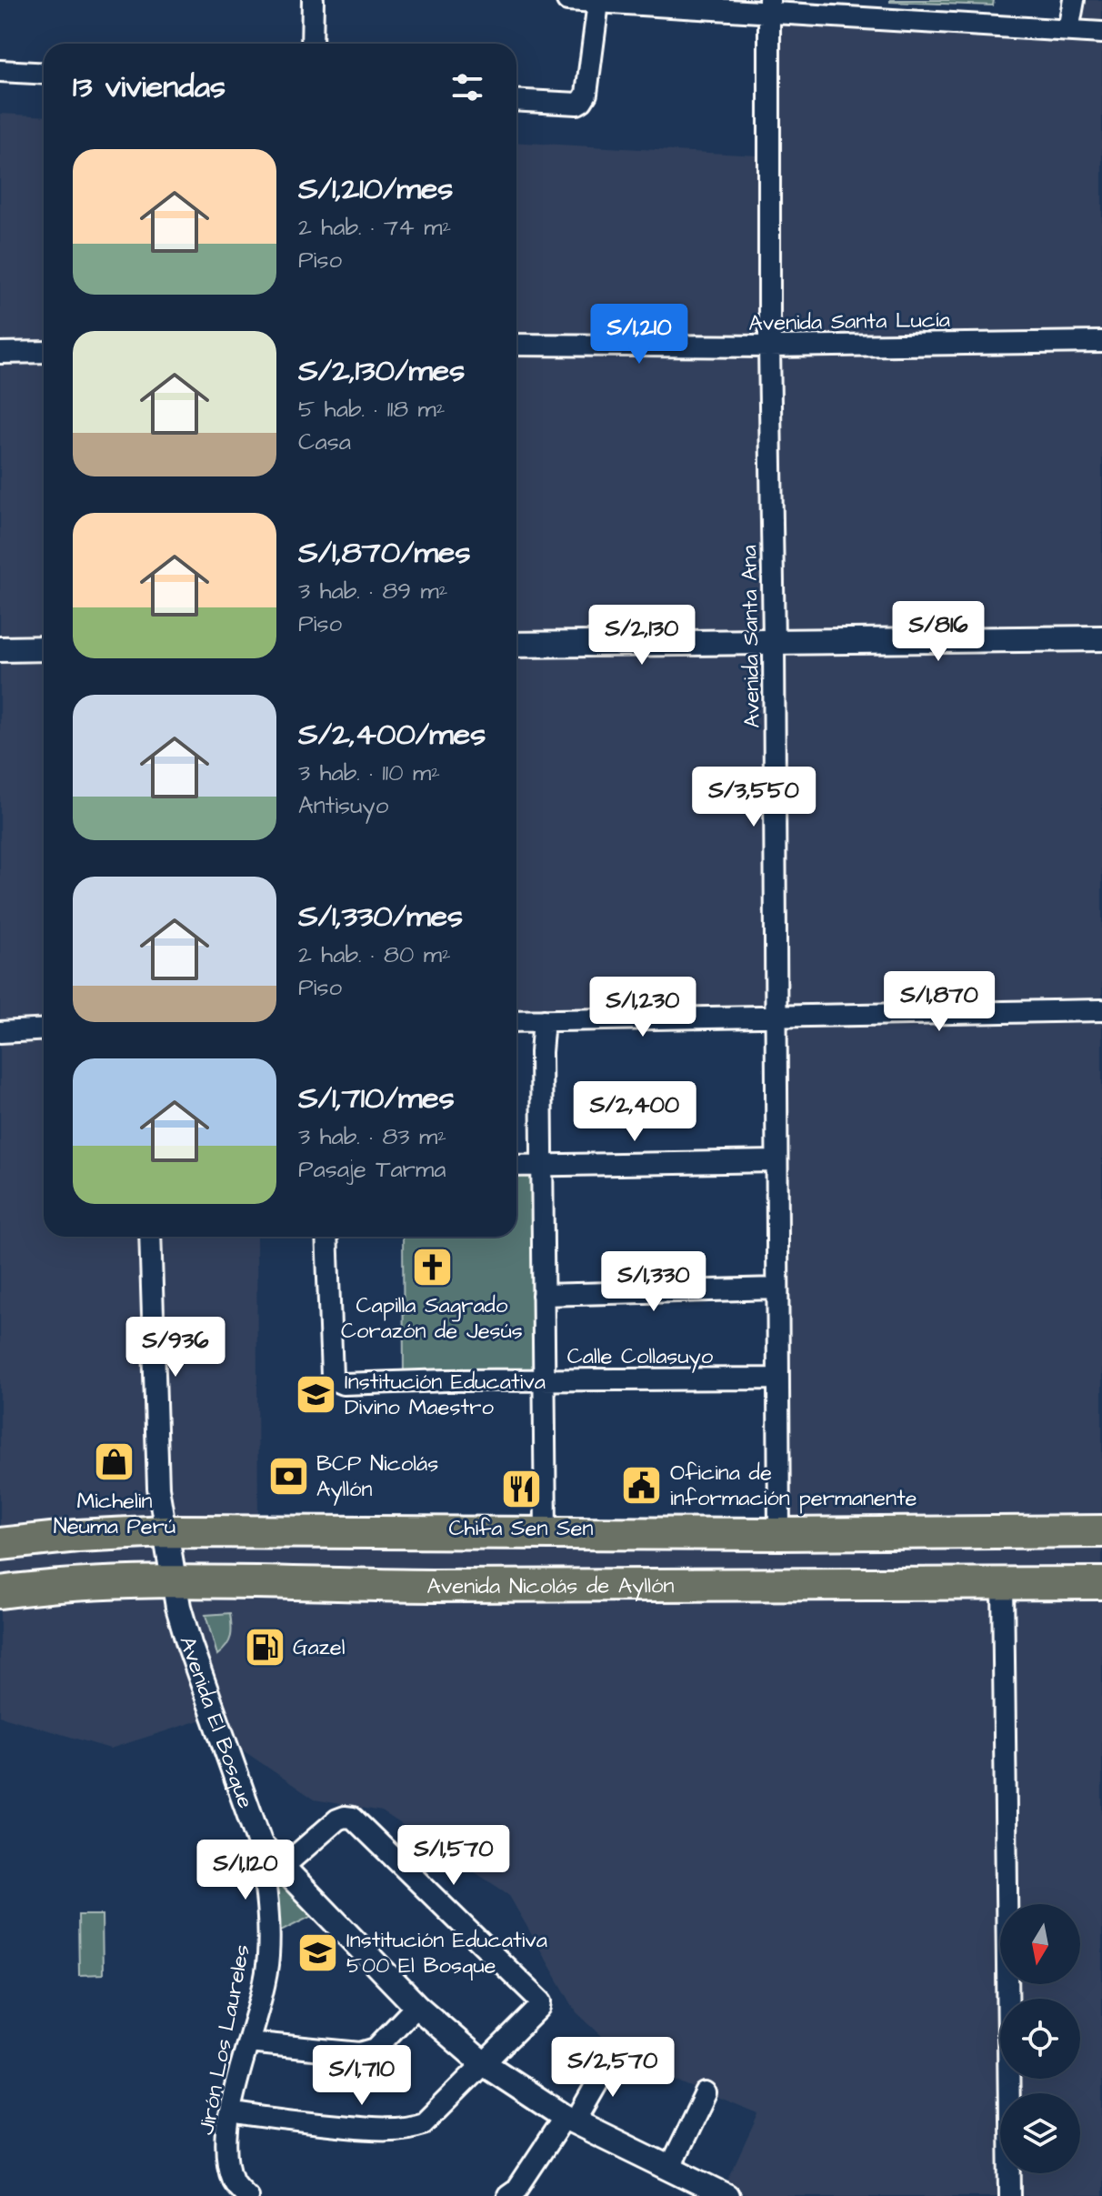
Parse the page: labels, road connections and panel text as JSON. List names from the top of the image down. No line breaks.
{"streets":{"main road":["Avenida Nicolás de Ayllón"],"street":["Avenida Santa Lucía","Avenida Santa Ana","Calle Collasuyo","Avenida El Bosque","Jirón Los Laureles"]},"crossings":[["Avenida Santa Lucía","Avenida Santa Ana"],["Avenida Santa Ana","Calle Collasuyo"],["Avenida Nicolás de Ayllón","Avenida El Bosque"],["Avenida El Bosque","Jirón Los Laureles"]],"places":{"church":["Capilla Sagrado Corazón de Jesús"],"school or university":["Institución Educativa Divino Maestro","Institución Educativa 500 El Bosque"],"shop":["Michelin Neuma Perú"],"bank":["BCP Nicolás Ayllón"],"public building":["Oficina de información permanente"],"restaurant":["Chifa Sen Sen"],"fuel station":["Gazel"]},"north":"bottom","page":{"heading":"13 viviendas","list":[{"name":"S/1,210/mes","note":"2 hab. · 74 m² · Piso"},{"name":"S/2,130/mes","note":"5 hab. · 118 m² · Casa"},{"name":"S/1,870/mes","note":"3 hab. · 89 m² · Piso"},{"name":"S/2,400/mes","note":"3 hab. · 110 m² · Antisuyo"},{"name":"S/1,330/mes","note":"2 hab. · 80 m² · Piso"},{"name":"S/1,710/mes","note":"3 hab. · 83 m² · Pasaje Tarma"}],"price":["S/1,210","S/816","S/2,130","S/3,550","S/1,870","S/1,230","S/2,400","S/1,330","S/936","S/1,570","S/1,120","S/2,570","S/1,710"]}}
